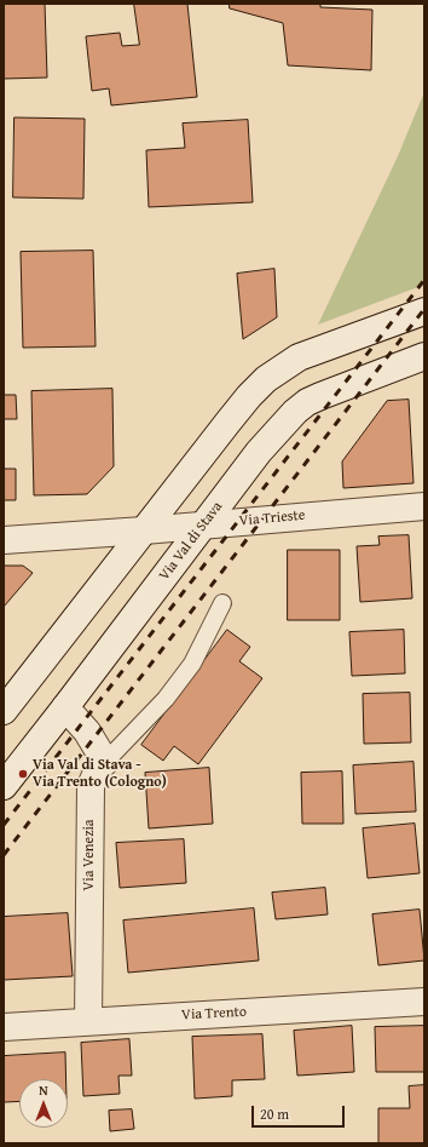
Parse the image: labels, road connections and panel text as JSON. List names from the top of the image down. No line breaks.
{"streets":{"street":["Via Trieste","Via Val di Stava","Via Venezia","Via Trento"]},"crossings":[["Via Trieste","Via Val di Stava"],["Via Venezia","Via Trento"]],"places":["Via Val di Stava - Via Trento (Cologno)"],"scale_bar":"20 m","north":"top"}
